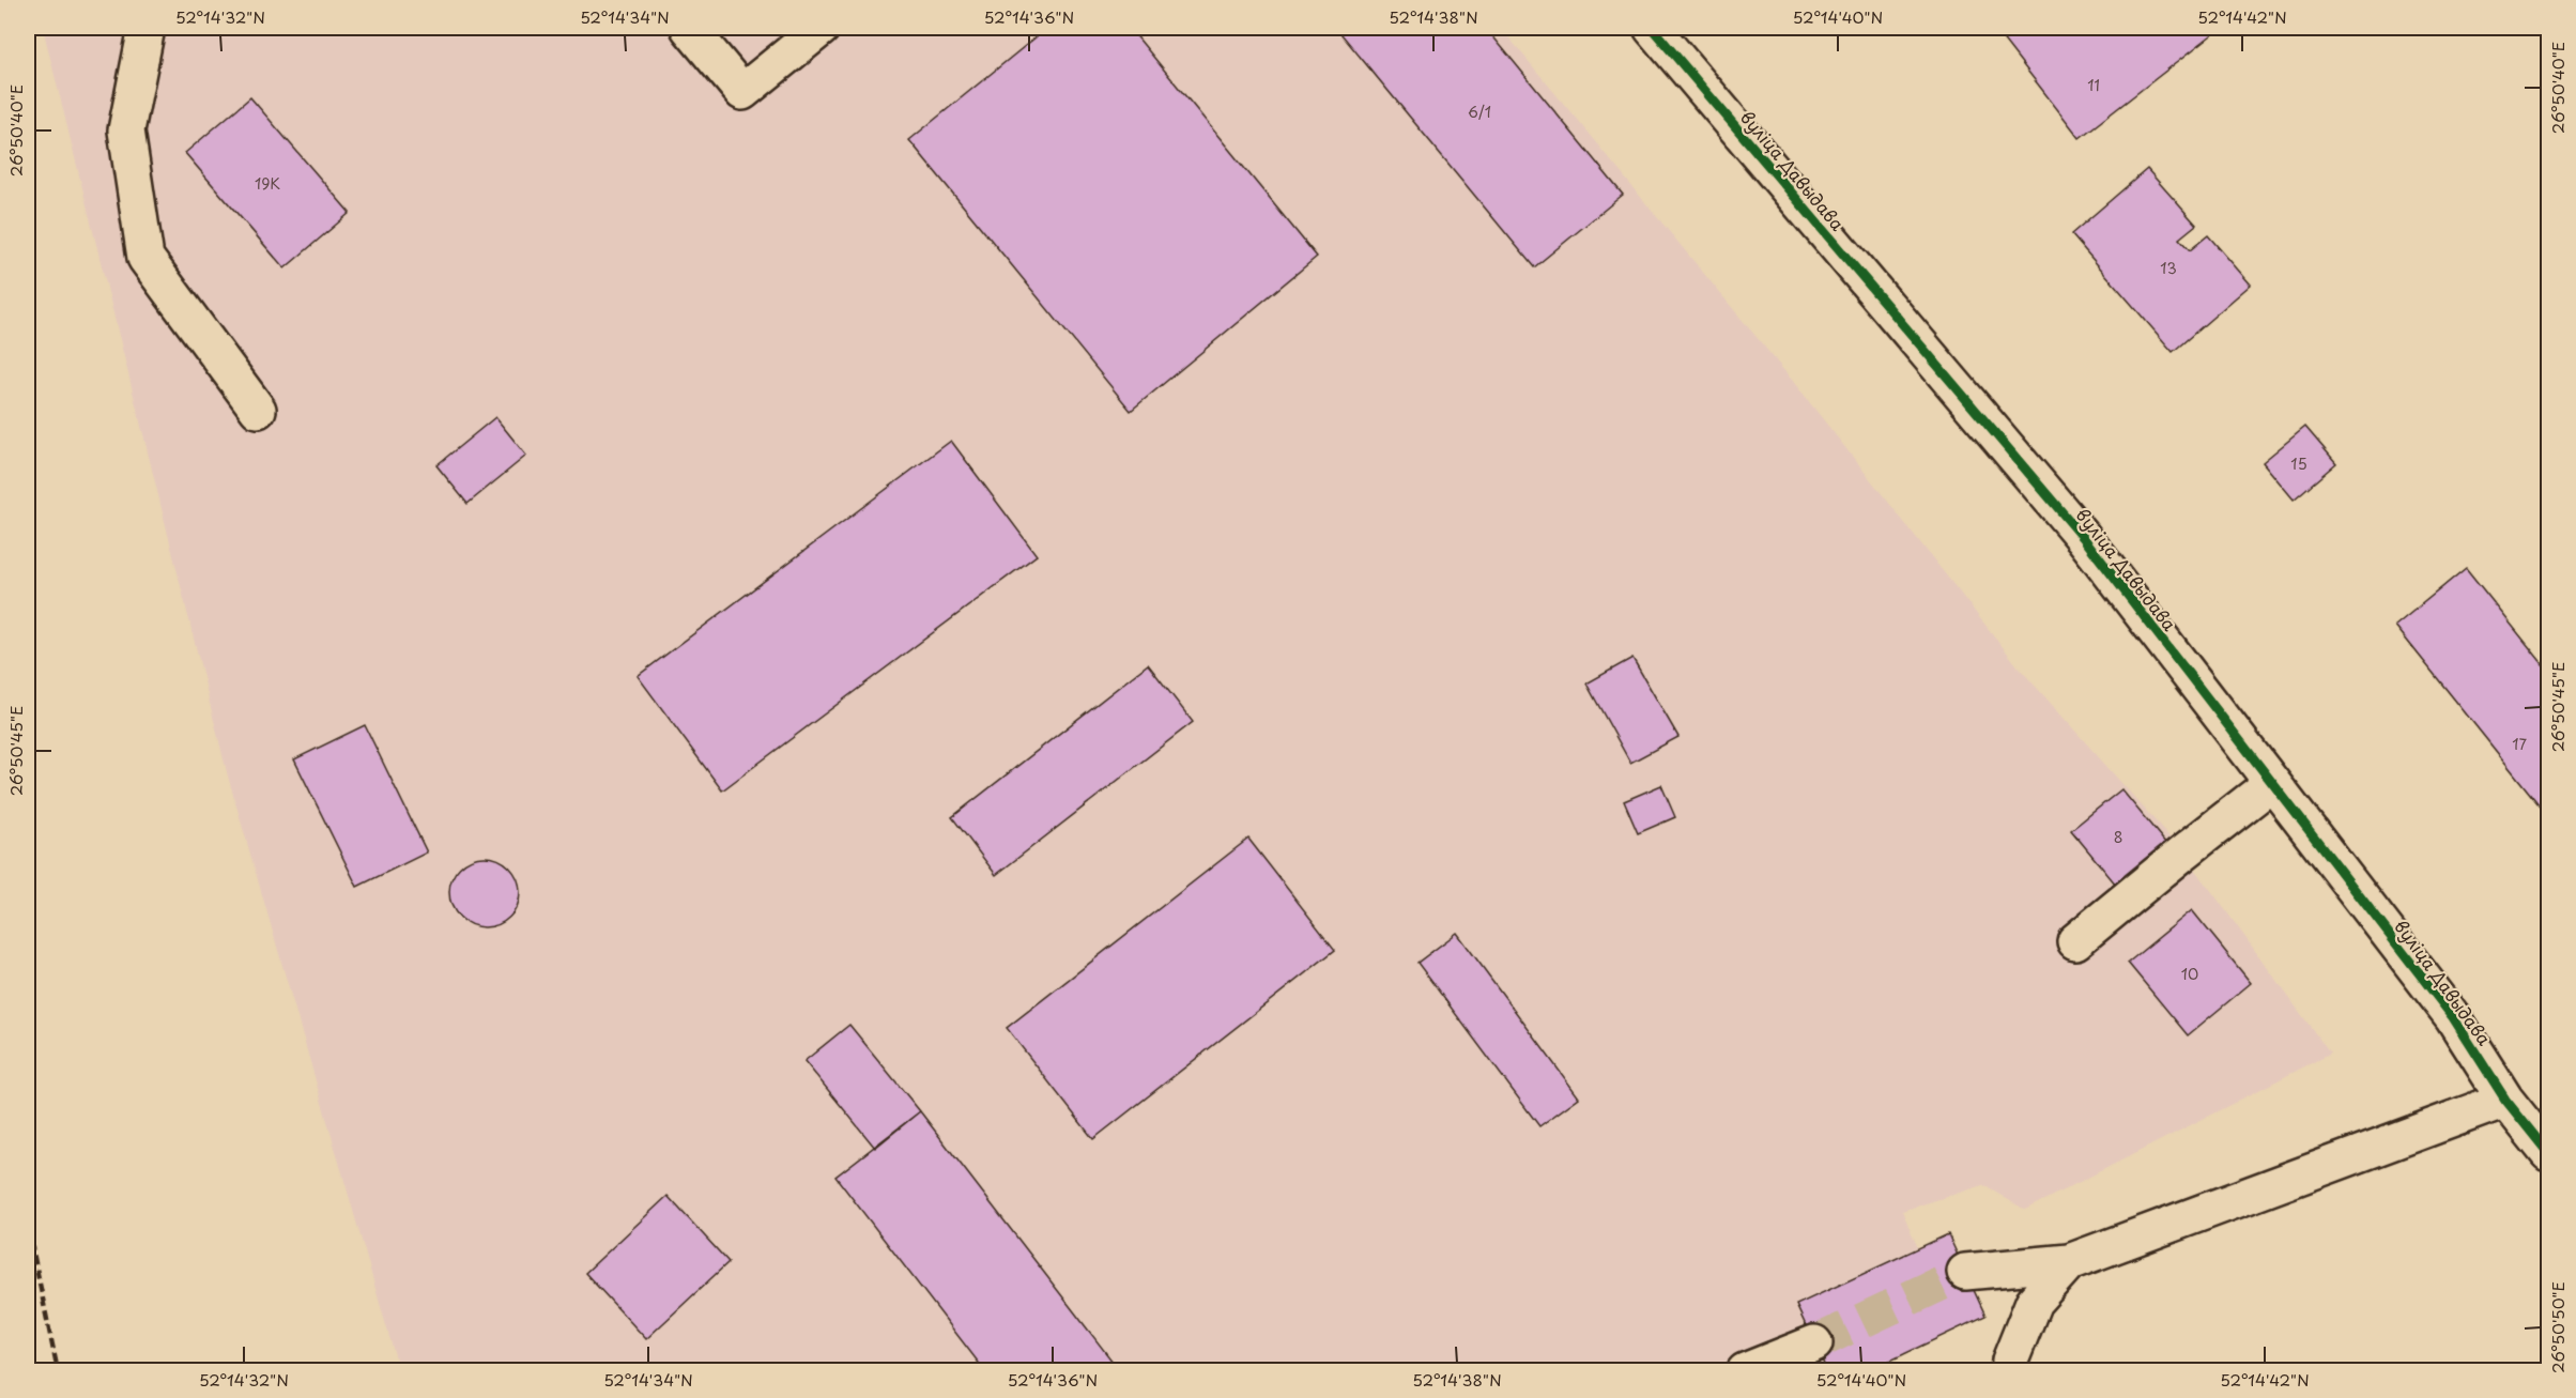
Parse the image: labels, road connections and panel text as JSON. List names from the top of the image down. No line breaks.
{"streets":{"street":["вуліца Давыдава"]},"house_numbers":["11","6/1","19К","13","15","17","8","10"],"coordinates":["52°14'32\"N","52°14'34\"N","52°14'36\"N","52°14'38\"N","52°14'40\"N","52°14'42\"N","26°50'40\"E","26°50'45\"E","26°50'50\"E"]}
